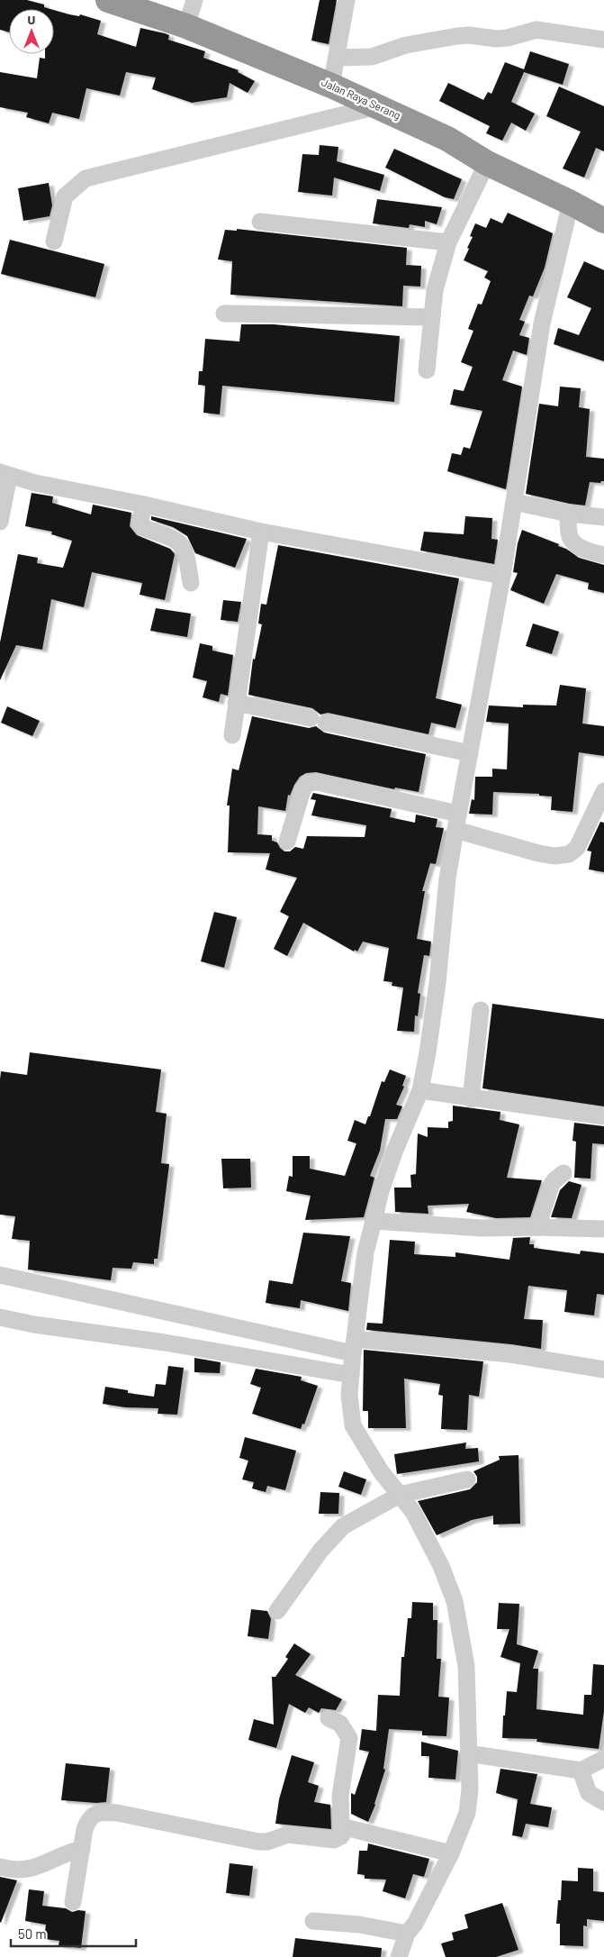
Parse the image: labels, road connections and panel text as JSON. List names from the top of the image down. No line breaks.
{"streets":{"highway":["Jalan Raya Serang"]},"scale_bar":"50 m","north":"top"}
